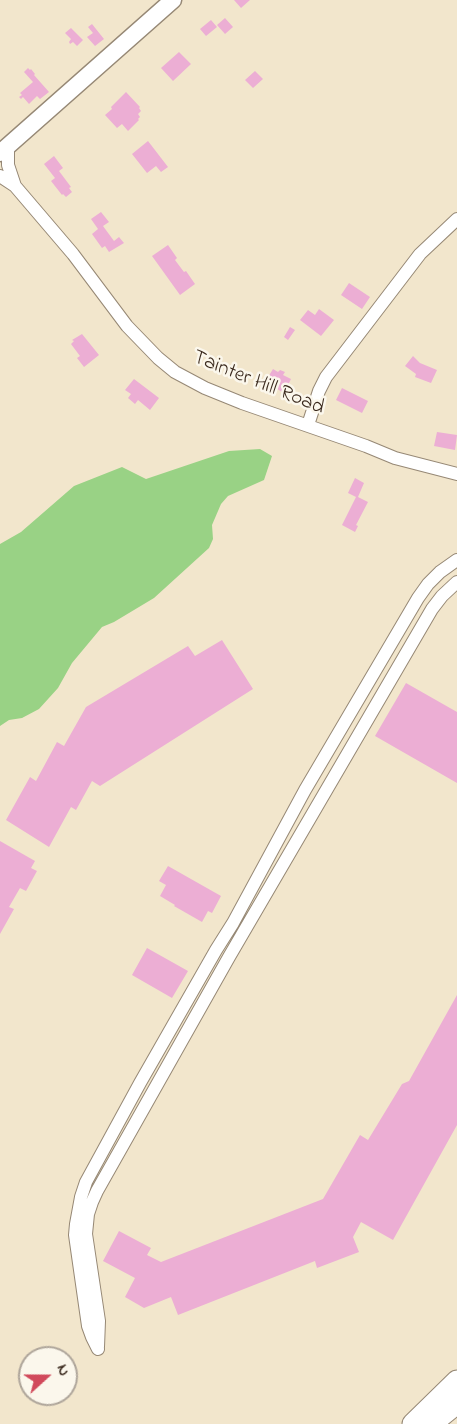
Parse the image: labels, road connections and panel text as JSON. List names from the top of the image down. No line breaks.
{"streets":{"street":["Tainter Hill Road"]},"north":"right"}
